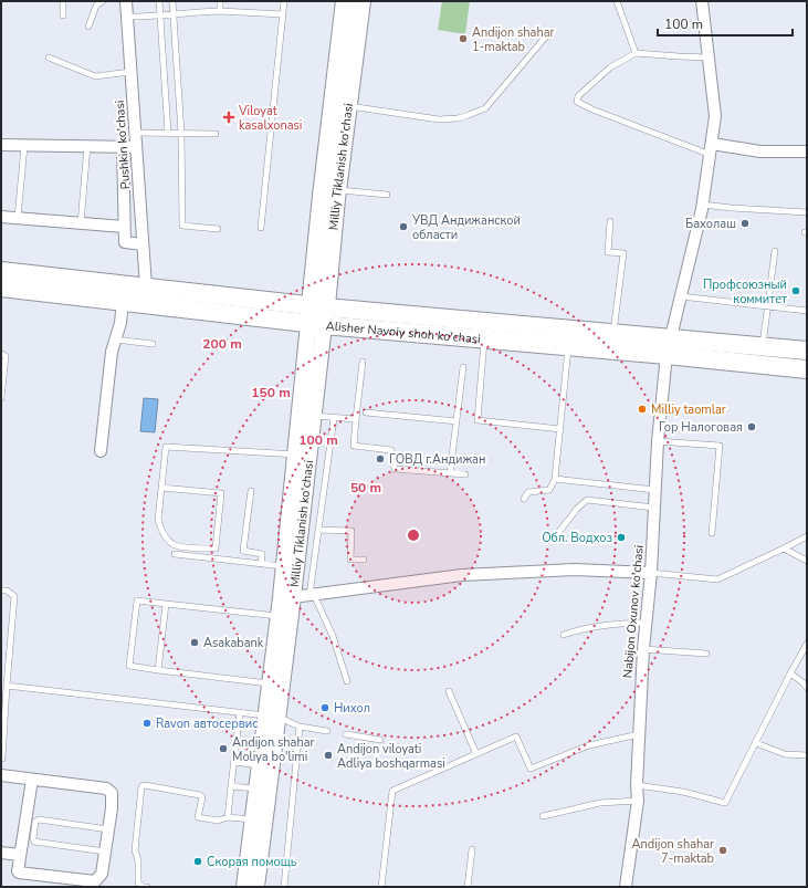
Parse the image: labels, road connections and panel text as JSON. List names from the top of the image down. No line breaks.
{"streets":{"main road":["Milliy Tiklanish ko'chasi","Alisher Navoiy shoh ko'chasi"],"street":["Pushkin ko'chasi","Nabijon Oxunov ko'chasi"]},"crossings":[["Pushkin ko'chasi","Alisher Navoiy shoh ko'chasi"],["Milliy Tiklanish ko'chasi","Alisher Navoiy shoh ko'chasi"],["Alisher Navoiy shoh ko'chasi","Nabijon Oxunov ko'chasi"]],"places":{"other":["Andijon shahar 1-maktab","Бахолаш","УВД Андижанской области","Профсоюзный коммитет","Milliy taomlar","Гор Налоговая","ГОВД г.Андижан","Обл. Водхоз","Asakabank","Нихол","Ravon автосервис","Andijon shahar Moliya bo'limi","Andijon viloyati Adliya boshqarmasi","Andijon shahar 7-maktab","Скорая помощь"],"health":["Viloyat kasalxonasi"]},"scale_bar":"100 m","rings":["200 m","150 m","100 m","50 m"]}
